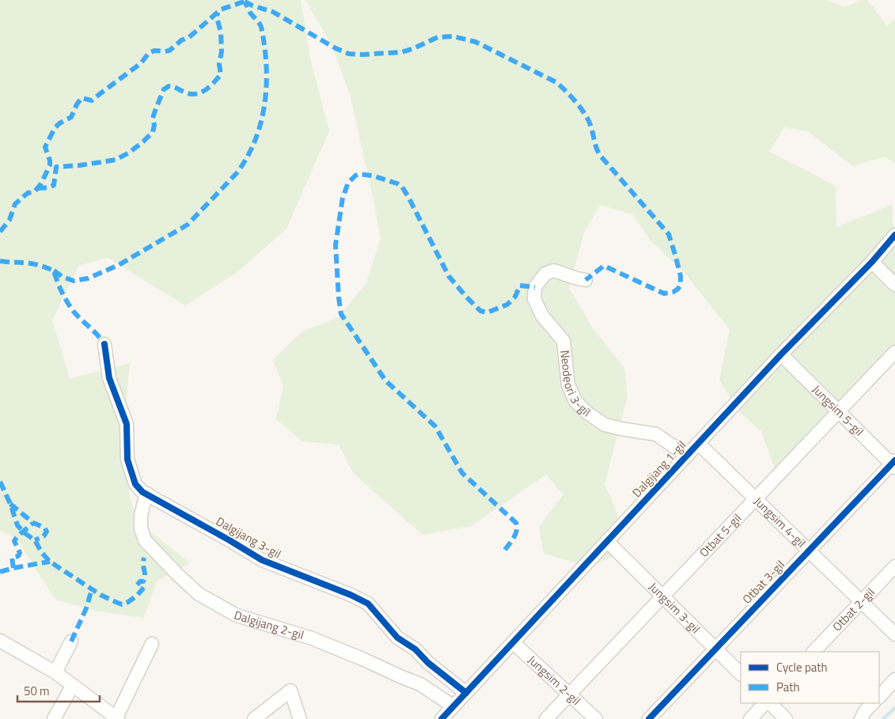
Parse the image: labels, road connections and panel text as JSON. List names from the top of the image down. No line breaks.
{"streets":{"street":["Neodeori 3-gil","Jungsim 5-gil","Dalgijang 1-gil","Jungsim 4-gil","Otbat 5-gil","Dalgijang 3-gil","Otbat 3-gil","Jungsim 3-gil","Otbat 2-gil","Dalgijang 2-gil","Jungsim 2-gil"]},"crossings":[["Neodeori 3-gil","Dalgijang 1-gil"],["Jungsim 5-gil","Dalgijang 1-gil"],["Jungsim 5-gil","Otbat 5-gil"],["Jungsim 5-gil","Otbat 3-gil"],["Dalgijang 1-gil","Jungsim 4-gil"],["Dalgijang 1-gil","Dalgijang 3-gil"],["Dalgijang 1-gil","Jungsim 3-gil"],["Dalgijang 1-gil","Dalgijang 2-gil"],["Dalgijang 1-gil","Jungsim 2-gil"],["Jungsim 4-gil","Otbat 5-gil"],["Jungsim 4-gil","Otbat 3-gil"],["Jungsim 4-gil","Otbat 2-gil"],["Otbat 5-gil","Jungsim 3-gil"],["Otbat 5-gil","Jungsim 2-gil"],["Dalgijang 3-gil","Dalgijang 2-gil"],["Otbat 3-gil","Jungsim 3-gil"]],"legend":["Cycle path","Path"],"scale_bar":"50 m"}
